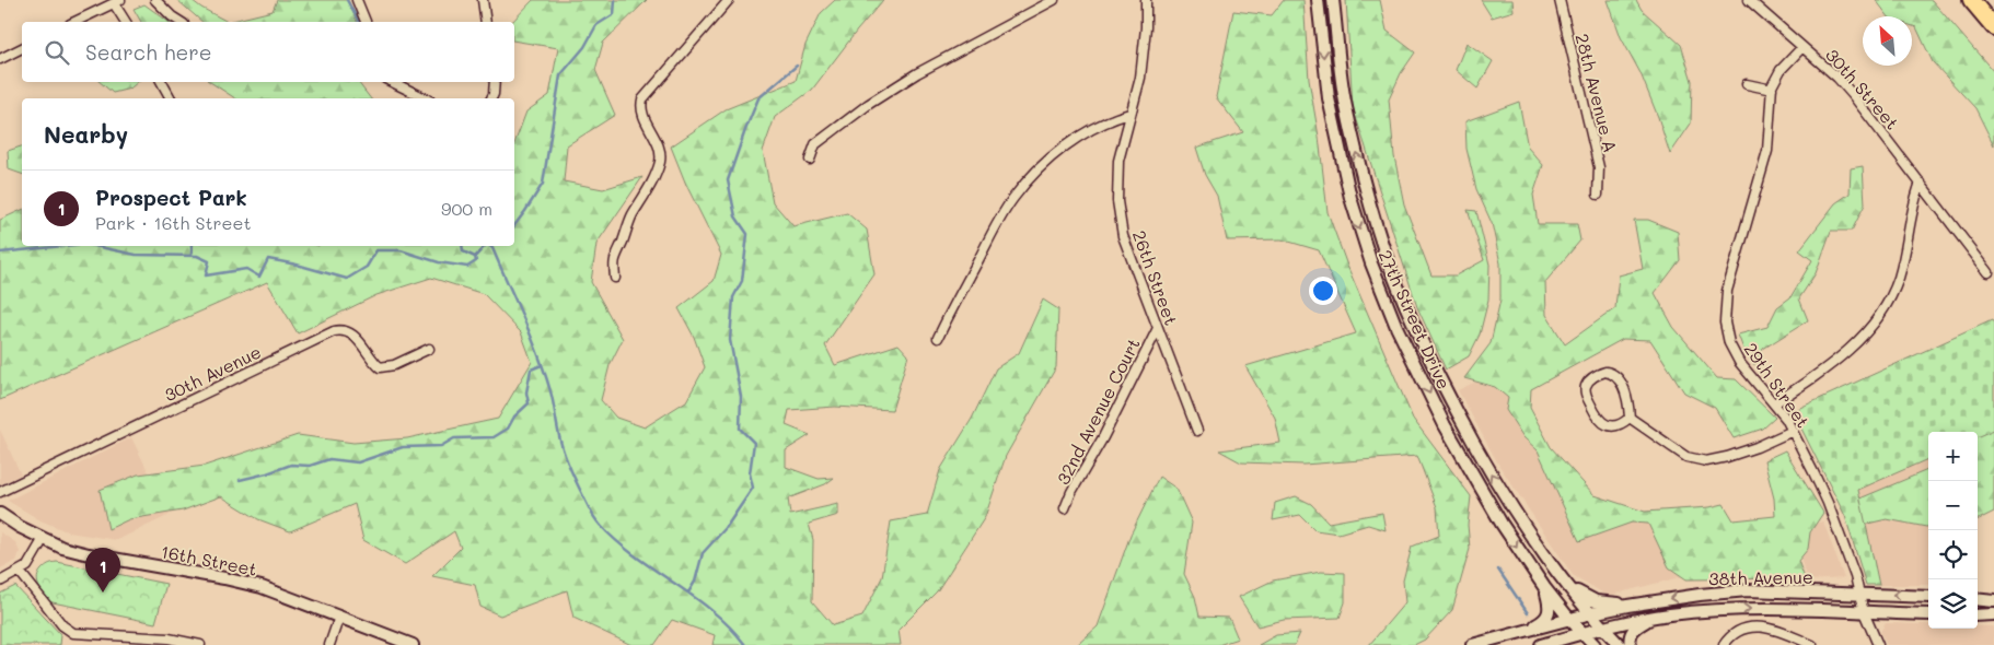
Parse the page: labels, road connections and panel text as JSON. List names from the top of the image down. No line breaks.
{"streets":{"main road":["27th Street Drive","16th Street","38th Avenue"],"street":["30th Street","28th Avenue A","26th Street","30th Avenue","29th Street","32nd Avenue Court"]},"crossings":[["30th Street","29th Street"],["26th Street","32nd Avenue Court"],["27th Street Drive","38th Avenue"],["29th Street","38th Avenue"]],"north":"top left","page":{"search":"Search here","heading":"Nearby","list":[{"mark":"1","name":"Prospect Park","note":"Park · 16th Street","value":"900 m"}],"map_buttons":["+","−"],"pins":"1"}}
